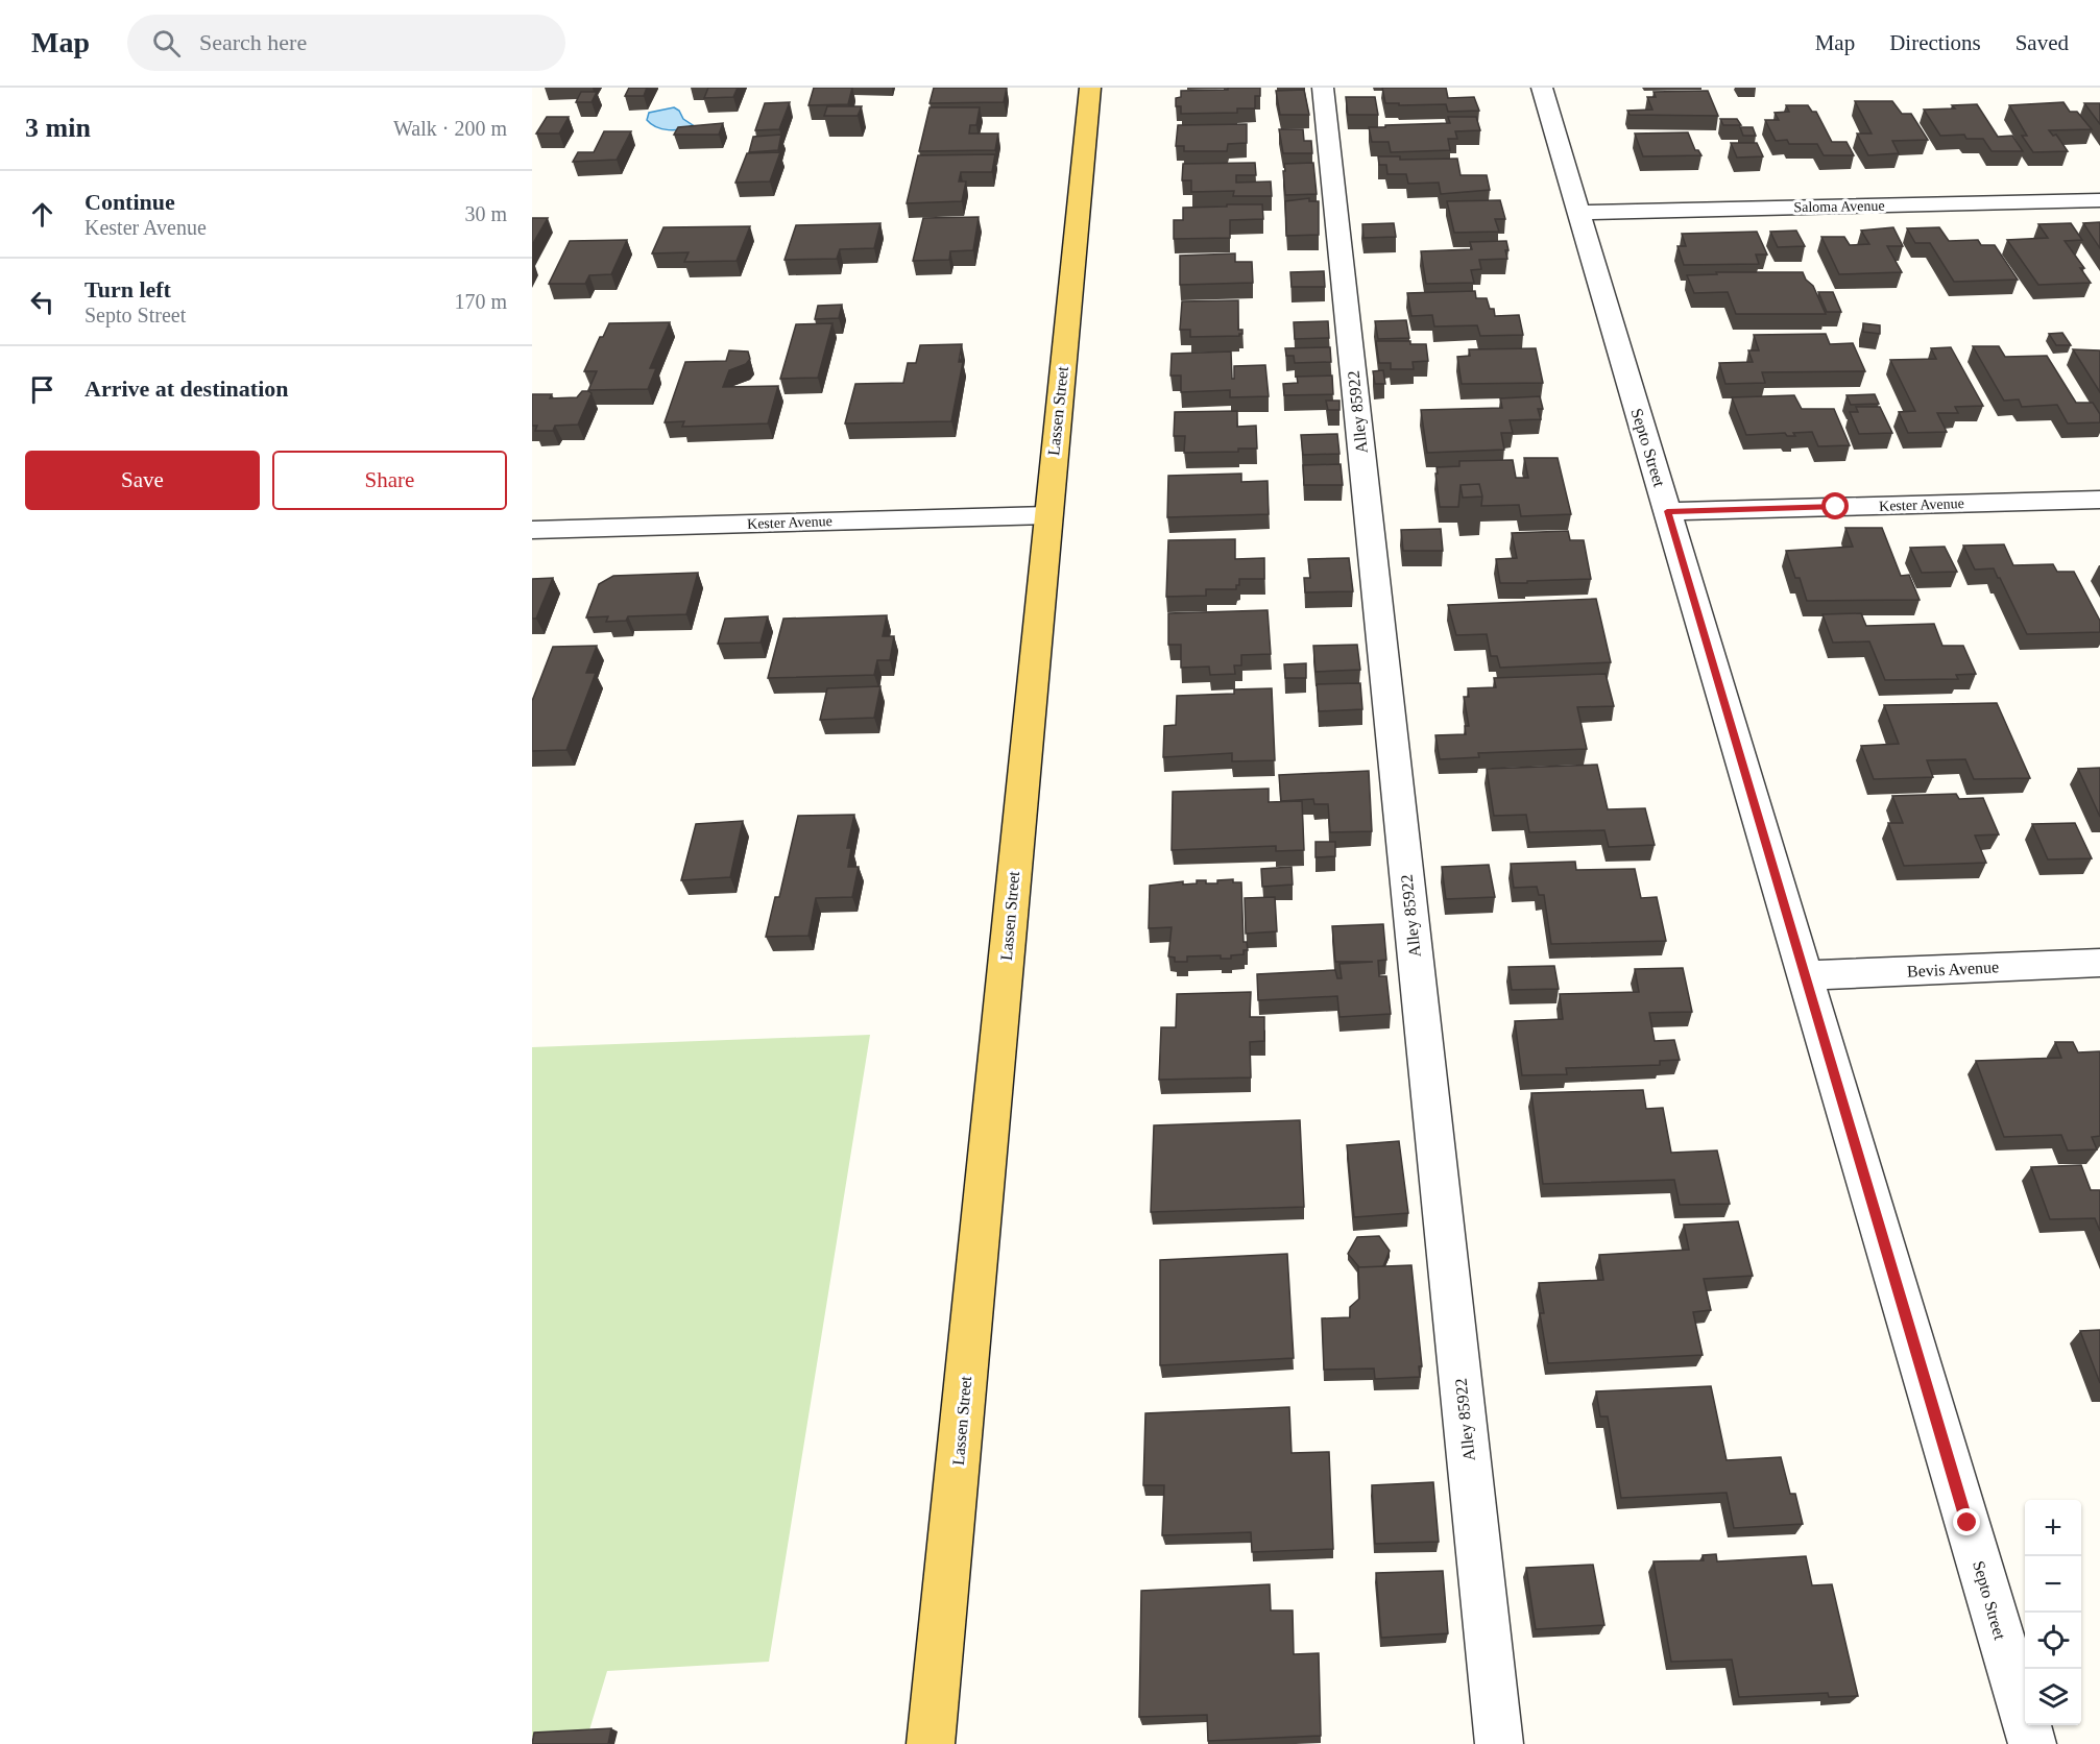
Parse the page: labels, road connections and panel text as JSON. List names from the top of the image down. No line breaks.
{"streets":{"main road":["Lassen Street"],"street":["Saloma Avenue","Alley 85922","Septo Street","Kester Avenue","Bevis Avenue"]},"crossings":[["Saloma Avenue","Septo Street"],["Lassen Street","Kester Avenue"],["Septo Street","Kester Avenue"],["Septo Street","Bevis Avenue"]],"page":{"header":"Map","search":"Search here","nav":["Map","Directions","Saved"],"heading":["3 min","Walk · 200 m"],"list":[["Continue","Kester Avenue","30 m"],["Turn left","Septo Street","170 m"],"Arrive at destination"],"buttons":["Save","Share"],"map_buttons":["+","−"]}}
